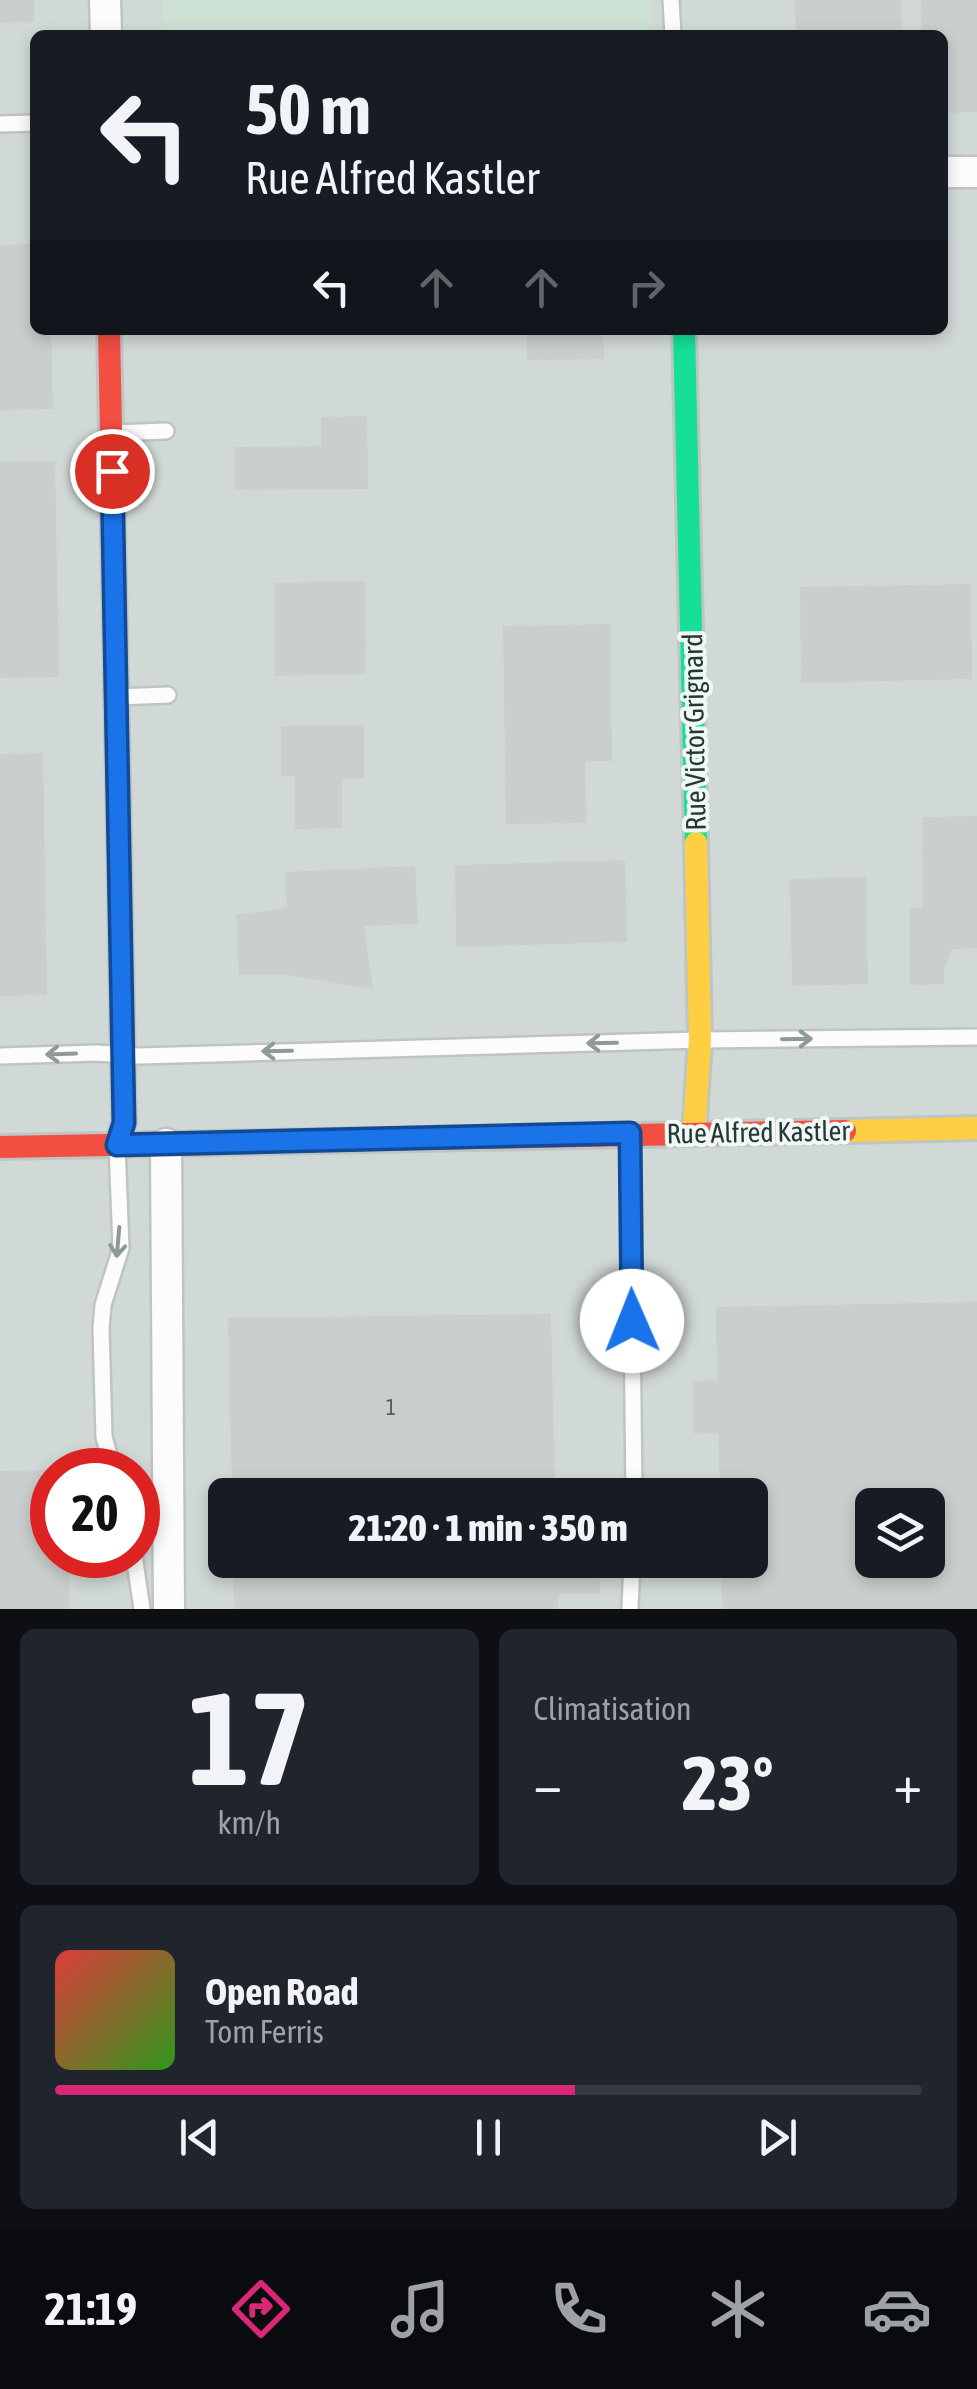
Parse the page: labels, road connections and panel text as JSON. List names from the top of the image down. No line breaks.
{"streets":{"street":["Rue Victor Grignard","Rue Alfred Kastler"]},"crossings":[["Rue Victor Grignard","Rue Alfred Kastler"]],"house_numbers":["1"],"page":{"turn":["50 m","Rue Alfred Kastler"],"limit":"20","trip":"21:20 · 1 min · 350 m","tile":[["17","km/h"],"Climatisation"],"heat":["−","23°","+"],"song":["Open Road","Tom Ferris"],"tabs":"21:19"}}
